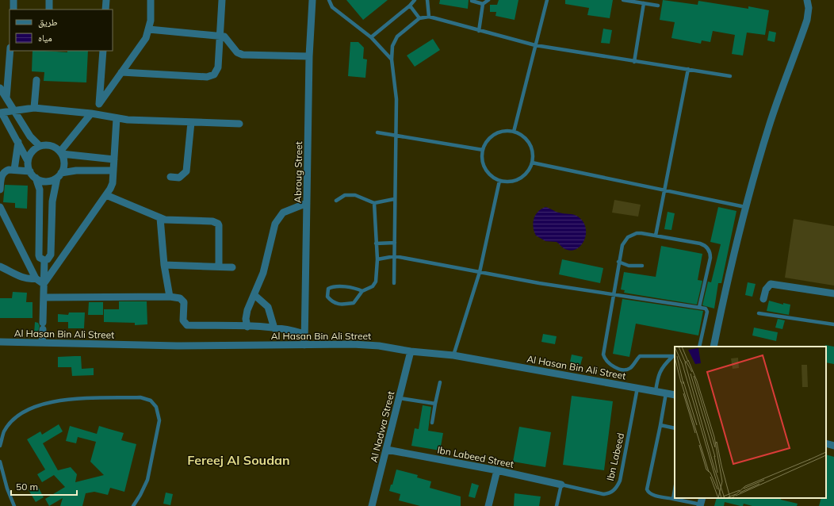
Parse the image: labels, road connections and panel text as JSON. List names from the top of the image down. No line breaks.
{"streets":{"street":["Abroug Street","Al Hasan Bin Ali Street","Al Nadwa Street","Ibn Labeed Street"],"lane":["Ibn Labeed"]},"crossings":[["Abroug Street","Al Hasan Bin Ali Street"],["Al Hasan Bin Ali Street","Al Nadwa Street"],["Al Hasan Bin Ali Street","Ibn Labeed"],["Al Nadwa Street","Ibn Labeed Street"],["Ibn Labeed Street","Ibn Labeed"]],"districts":["Fereej Al Soudan"],"legend":["طريق","مياه"],"scale_bar":"50 m"}
